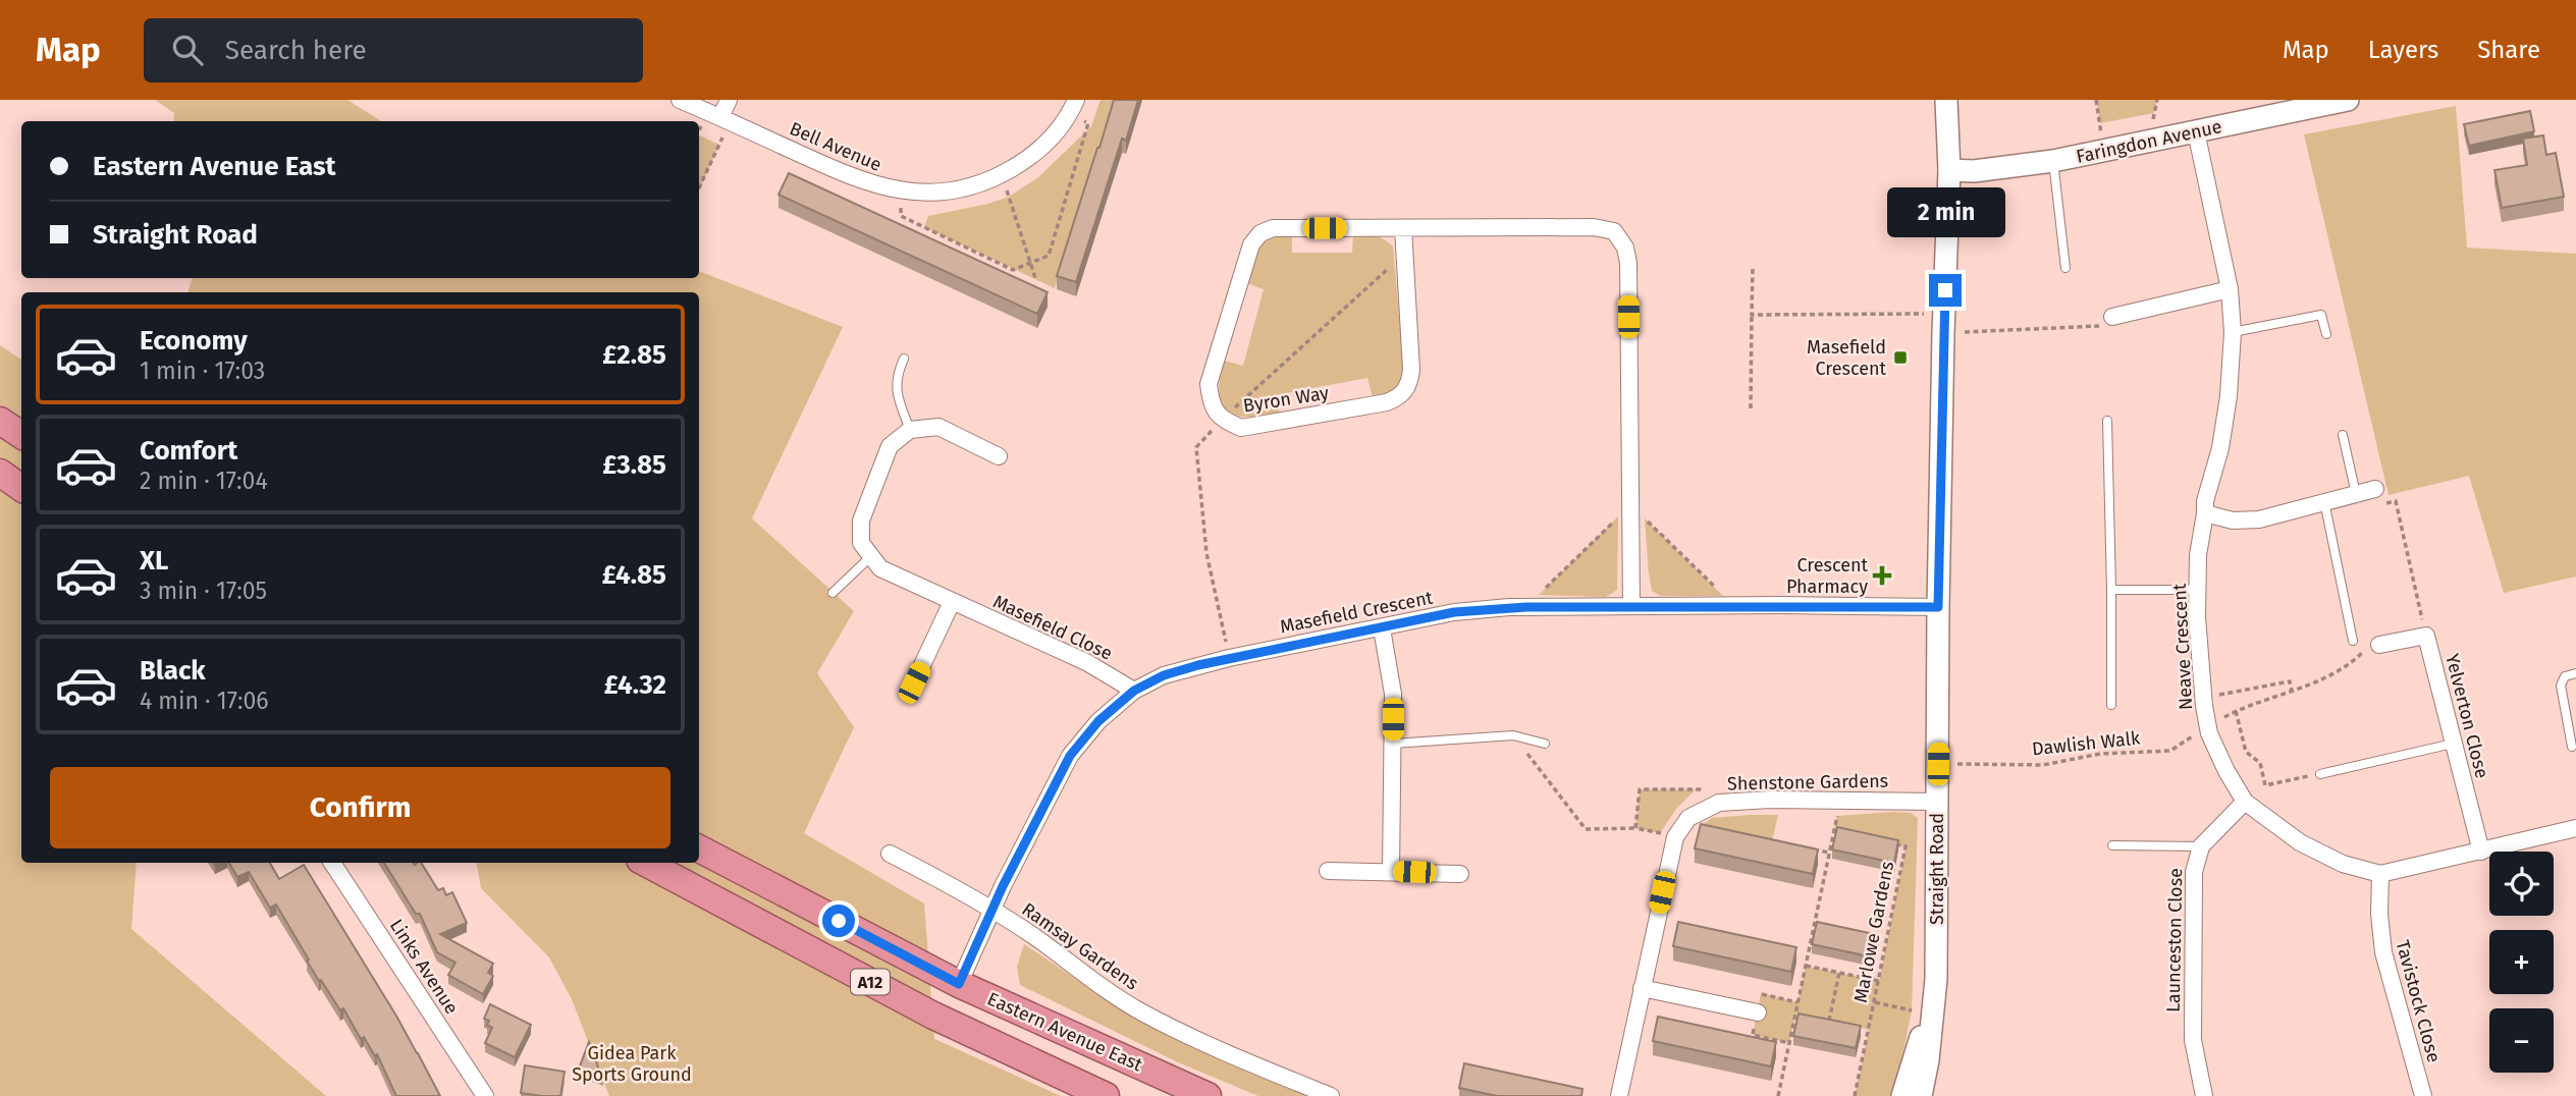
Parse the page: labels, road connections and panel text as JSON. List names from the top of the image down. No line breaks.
{"streets":{"highway":["A12","Eastern Avenue East"],"street":["Faringdon Avenue","Bell Avenue","Byron Way","Masefield Crescent","Masefield Close","Neave Crescent","Yelverton Close","Shenstone Gardens","Straight Road","Launceston Close","Ramsay Gardens","Links Avenue","Tavistock Close"],"path":["Dawlish Walk","Marlowe Gardens"]},"crossings":[["Faringdon Avenue","Neave Crescent"],["Faringdon Avenue","Straight Road"],["Byron Way","Masefield Crescent"],["Masefield Crescent","Masefield Close"],["Masefield Crescent","Straight Road"],["Masefield Crescent","Ramsay Gardens"],["Masefield Crescent","Eastern Avenue East"],["Neave Crescent","Yelverton Close"],["Neave Crescent","Dawlish Walk"],["Neave Crescent","Launceston Close"],["Neave Crescent","Tavistock Close"],["Yelverton Close","Dawlish Walk"],["Dawlish Walk","Straight Road"],["Shenstone Gardens","Straight Road"]],"parks":["Gidea Park Sports Ground"],"places":{"transit":["Masefield Crescent"],"health":["Crescent Pharmacy"]},"page":{"header":"Map","search":"Search here","nav":["Map","Layers","Share"],"banner":["Eastern Avenue East","Straight Road"],"bubble":"2 min","list":[{"name":"Economy","note":"1 min · 17:03","value":"£2.85"},{"name":"Comfort","note":"2 min · 17:04","value":"£3.85"},{"name":"XL","note":"3 min · 17:05","value":"£4.85"},{"name":"Black","note":"4 min · 17:06","value":"£4.32"}],"buttons":"Confirm","map_buttons":["+","−"]}}
